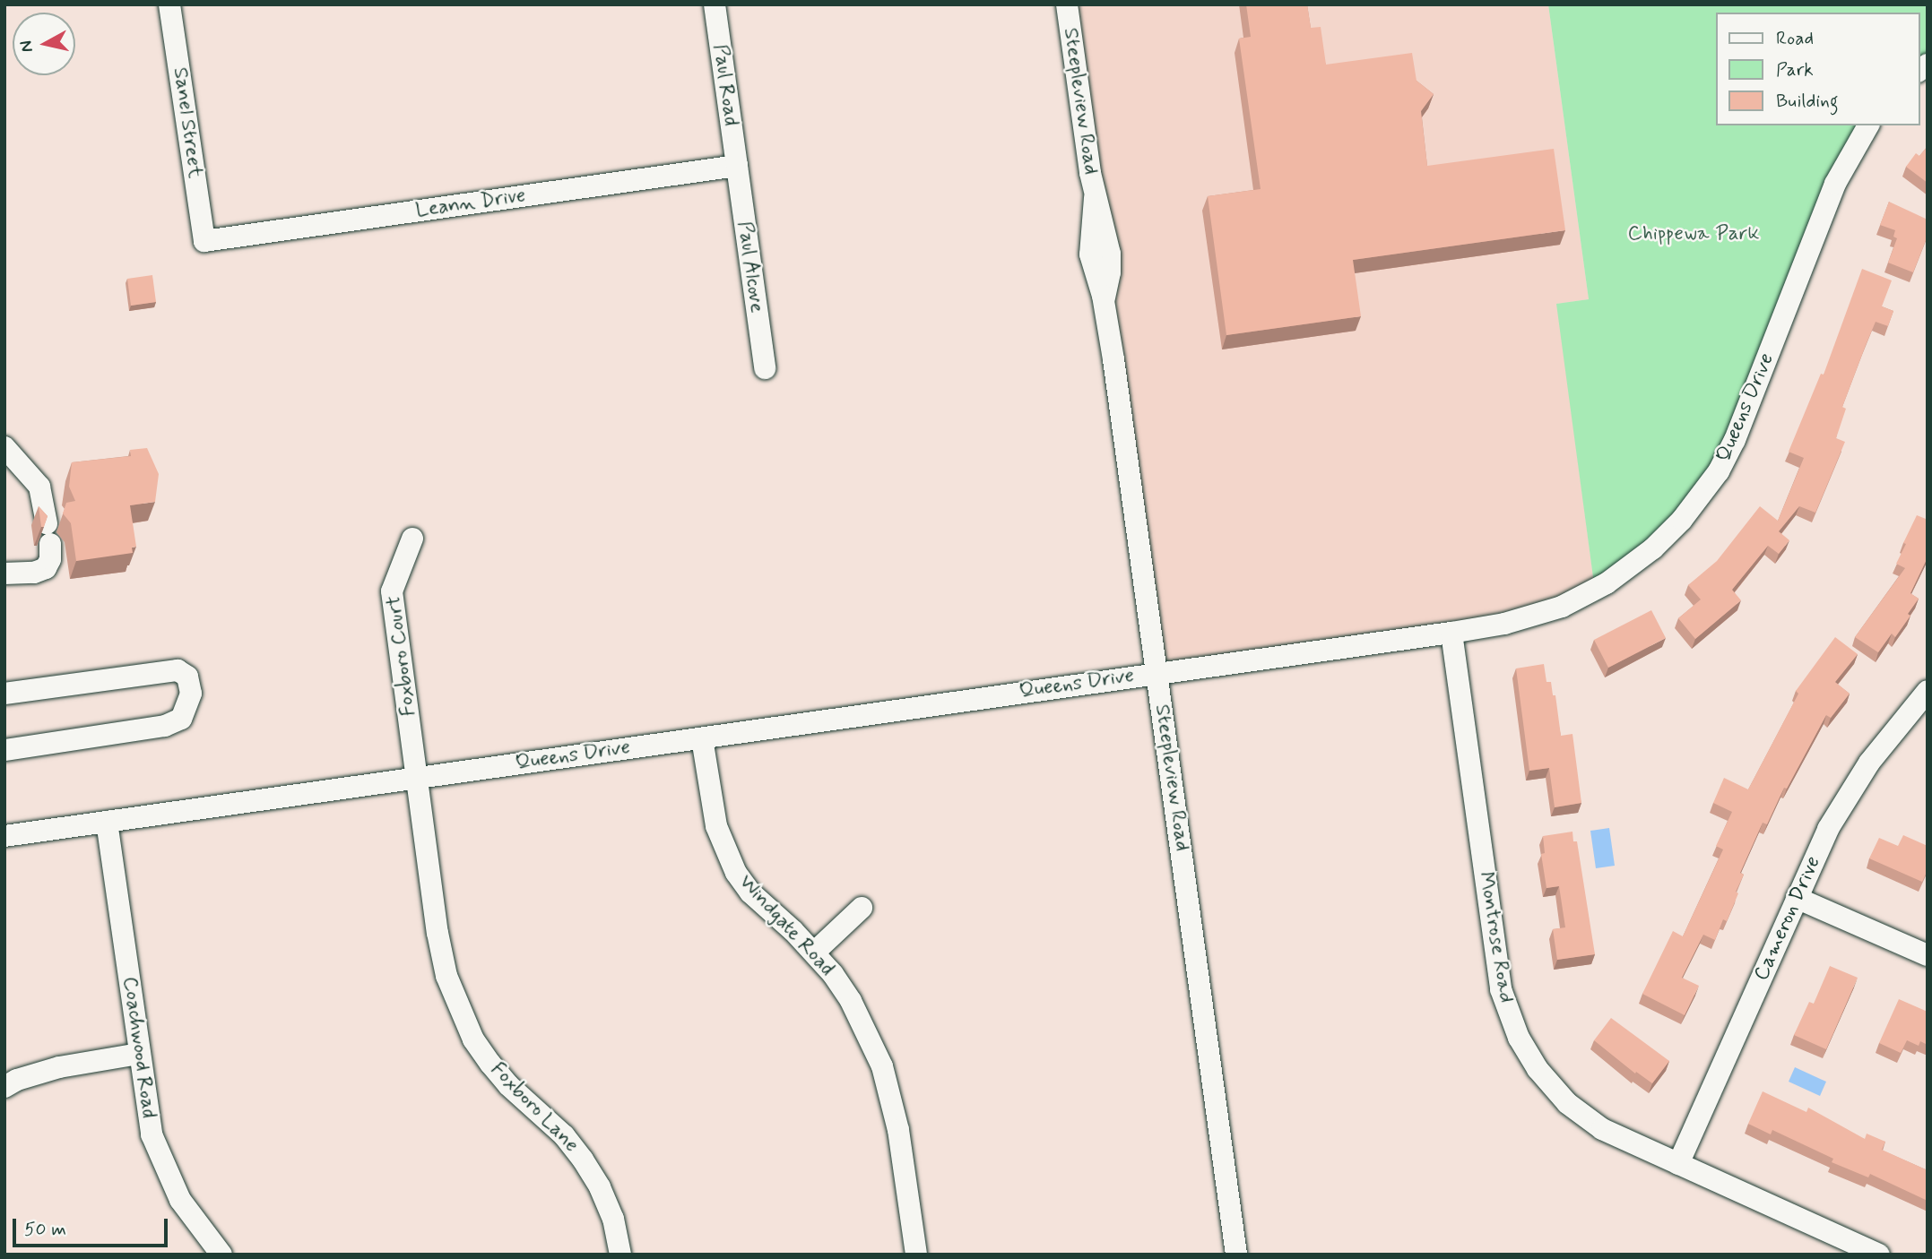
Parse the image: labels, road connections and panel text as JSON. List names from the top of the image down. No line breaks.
{"streets":{"street":["Paul Road","Steepleview Road","Sanel Street","Leann Drive","Paul Alcove","Queens Drive","Foxboro Court","Cameron Drive","Windgate Road","Montrose Road","Coachwood Road","Foxboro Lane"]},"crossings":[["Paul Road","Leann Drive"],["Paul Road","Paul Alcove"],["Steepleview Road","Queens Drive"],["Sanel Street","Leann Drive"],["Leann Drive","Paul Alcove"],["Queens Drive","Foxboro Court"],["Queens Drive","Windgate Road"],["Queens Drive","Montrose Road"],["Queens Drive","Coachwood Road"],["Queens Drive","Foxboro Lane"],["Foxboro Court","Foxboro Lane"],["Cameron Drive","Montrose Road"]],"parks":["Chippewa Park"],"legend":["Road","Park","Building"],"scale_bar":"50 m","north":"left"}
